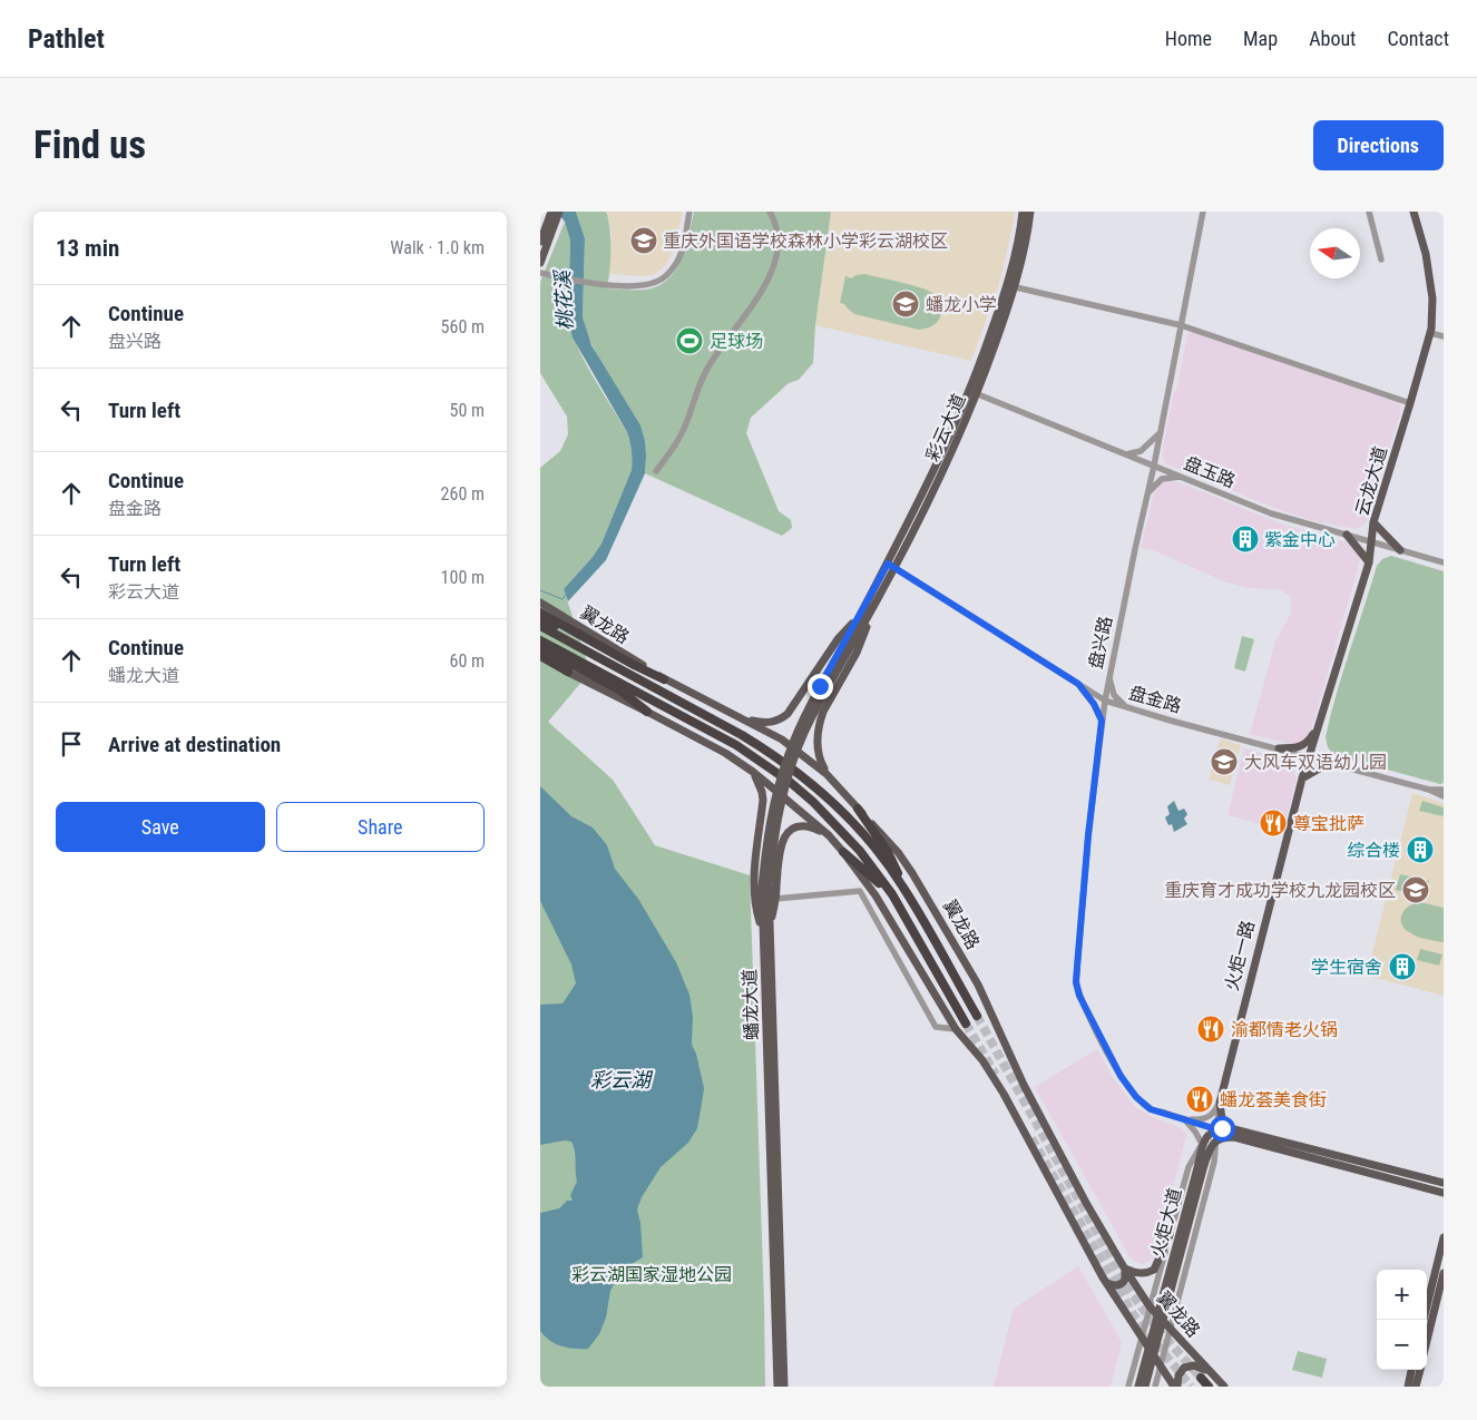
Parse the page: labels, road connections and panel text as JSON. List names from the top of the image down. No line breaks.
{"streets":{"highway":["翼龙路"],"main road":["彩云大道","云龙大道","火炬一路","蟠龙大道","火炬大道"],"street":["盘玉路","盘兴路","盘金路"]},"crossings":[["彩云大道","盘玉路"],["彩云大道","盘金路"],["彩云大道","蟠龙大道"],["盘玉路","云龙大道"],["盘玉路","盘兴路"],["云龙大道","盘金路"],["云龙大道","火炬一路"],["盘兴路","盘金路"],["盘金路","火炬一路"]],"water":["桃花溪","彩云湖"],"parks":["彩云湖国家湿地公园"],"places":{"school or university":["重庆外国语学校森林小学彩云湖校区","蟠龙小学","大风车双语幼儿园","重庆育才成功学校九龙园校区"],"sports":["足球场"],"building":["紫金中心","综合楼","学生宿舍"],"restaurant":["尊宝批萨","渝都情老火锅","蟠龙荟美食街"]},"north":"left","page":{"header":"Pathlet","nav":["Home","Map","About","Contact"],"buttons":["Directions",["Save","Share"]],"title":"Find us","heading":["13 min","Walk · 1.0 km"],"list":[["Continue","盘兴路","560 m"],["Turn left","50 m"],["Continue","盘金路","260 m"],["Turn left","彩云大道","100 m"],["Continue","蟠龙大道","60 m"],"Arrive at destination"],"map_buttons":["+","−"]}}
